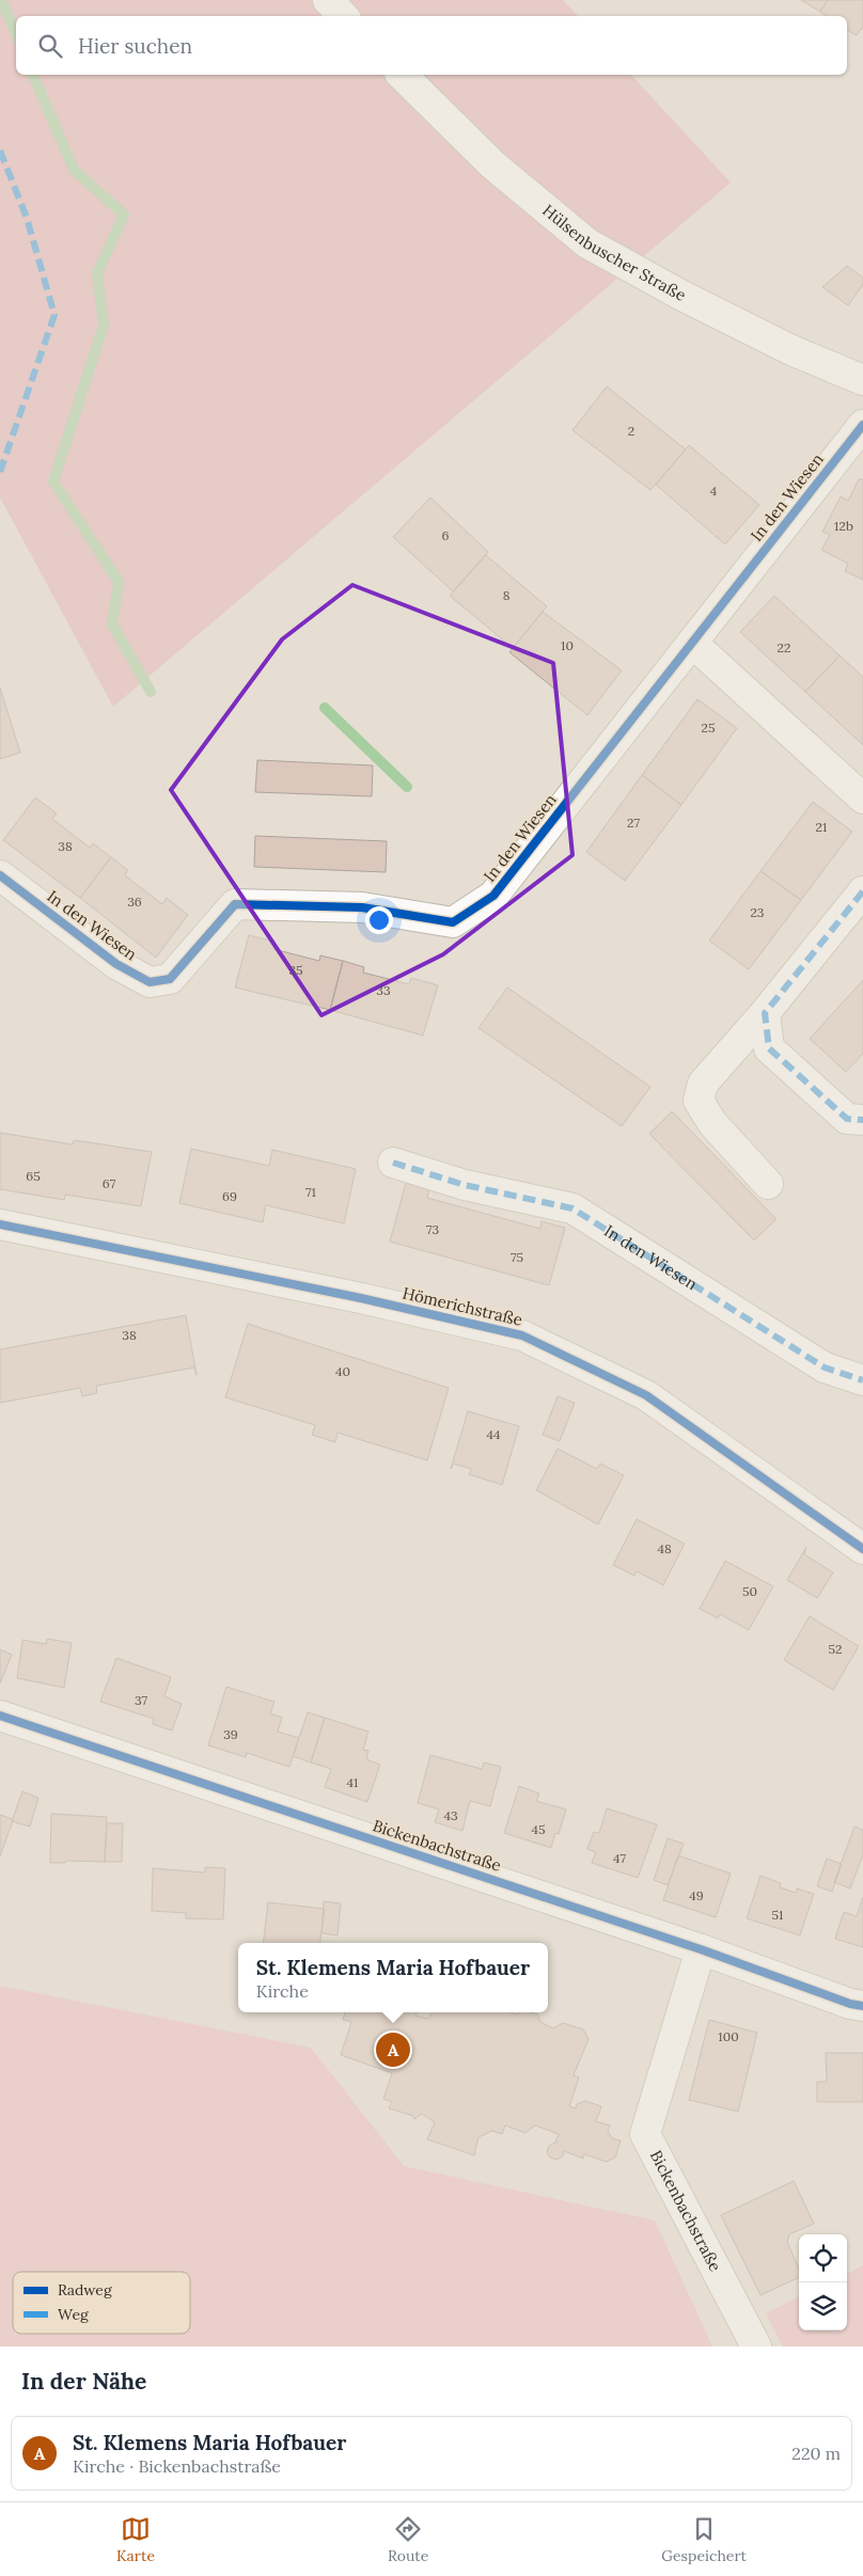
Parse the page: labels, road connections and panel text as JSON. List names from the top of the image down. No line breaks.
{"streets":{"street":["Hülsenbuscher Straße","In den Wiesen","Hömerichstraße","Bickenbachstraße"]},"house_numbers":["2","4","12b","6","8","10","22","25","27","21","38","36","23","35","33","65","67","71","69","73","75","38","40","44","48","50","52","37","39","41","43","45","47","49","51","100"],"legend":["Radweg","Weg"],"page":{"search":"Hier suchen","popup":["St. Klemens Maria Hofbauer","Kirche"],"pins":"A","heading":"In der Nähe","list":[{"mark":"A","name":"St. Klemens Maria Hofbauer","note":"Kirche · Bickenbachstraße","value":"220 m"}],"nav":["Karte","Route","Gespeichert"]}}
